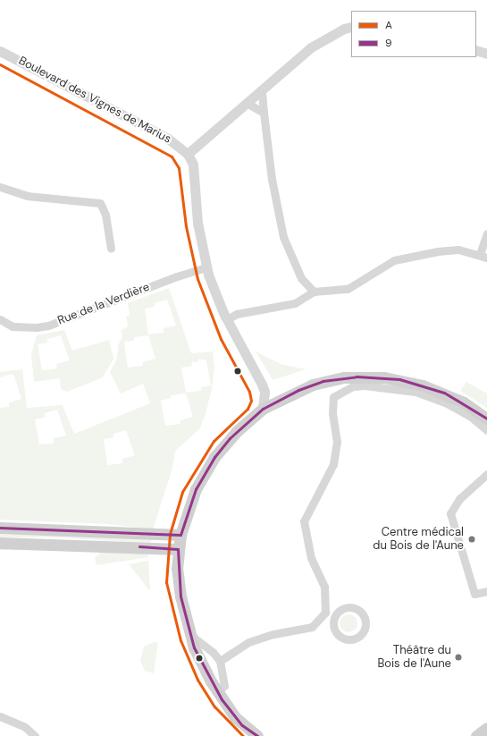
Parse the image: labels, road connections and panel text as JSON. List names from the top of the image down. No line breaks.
{"streets":{"street":["Boulevard des Vignes de Marius","Rue de la Verdière"]},"places":["Centre médical du Bois de l'Aune","Théâtre du Bois de l'Aune"],"lines":["transit line A","transit line 9"],"legend":["A","9"]}
